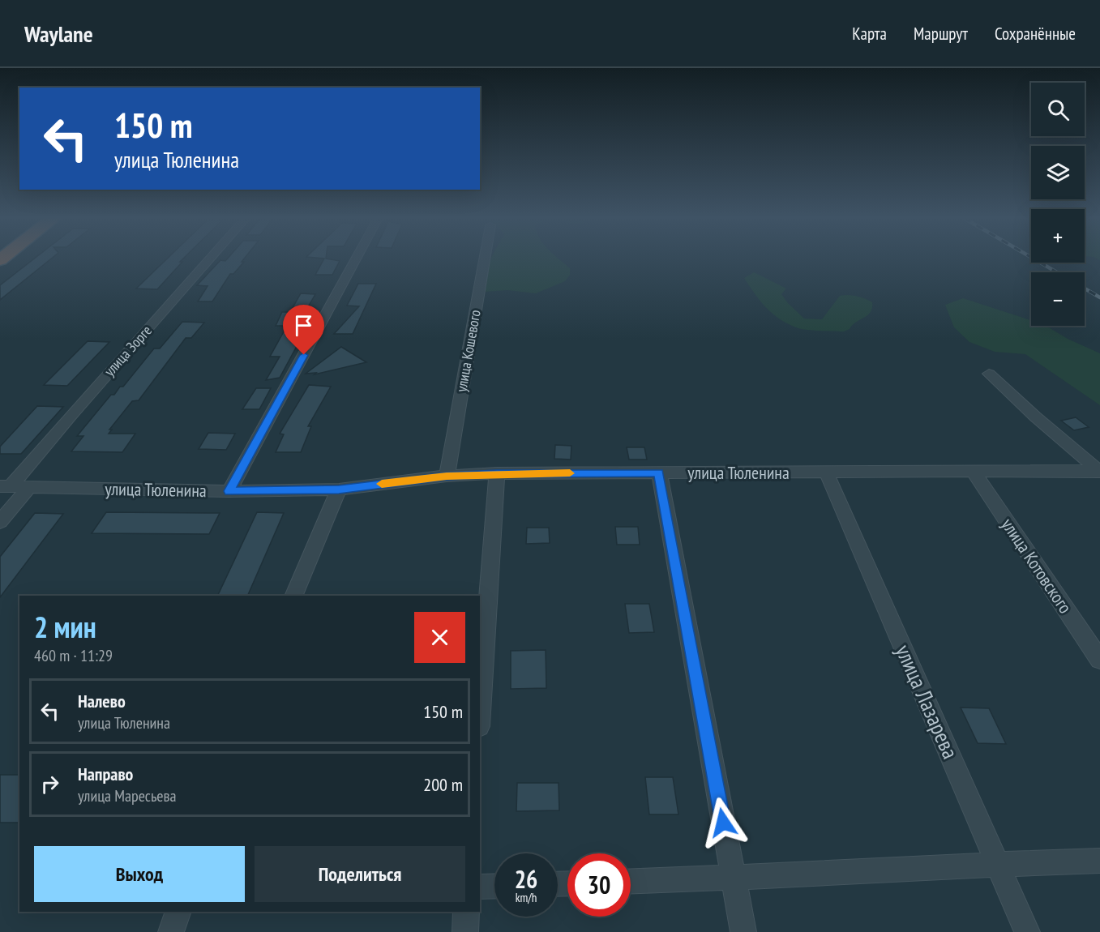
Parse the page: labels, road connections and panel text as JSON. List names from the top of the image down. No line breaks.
{"streets":{"street":["улица Зорге","улица Кошевого","улица Тюленина","улица Котовского","улица Лазарева"]},"crossings":[["улица Зорге","улица Тюленина"],["улица Кошевого","улица Тюленина"],["улица Тюленина","улица Котовского"],["улица Тюленина","улица Лазарева"]],"page":{"header":"Waylane","nav":["Карта","Маршрут","Сохранённые"],"map_buttons":["+","−"],"turn":["150 m","улица Тюленина"],"heading":["2 мин","460 m · 11:29"],"list":[{"name":"Налево","note":"улица Тюленина","value":"150 m"},{"name":"Направо","note":"улица Маресьева","value":"200 m"}],"buttons":["Выход","Поделиться"],"speed":"26 km/h","limit":"30"}}
